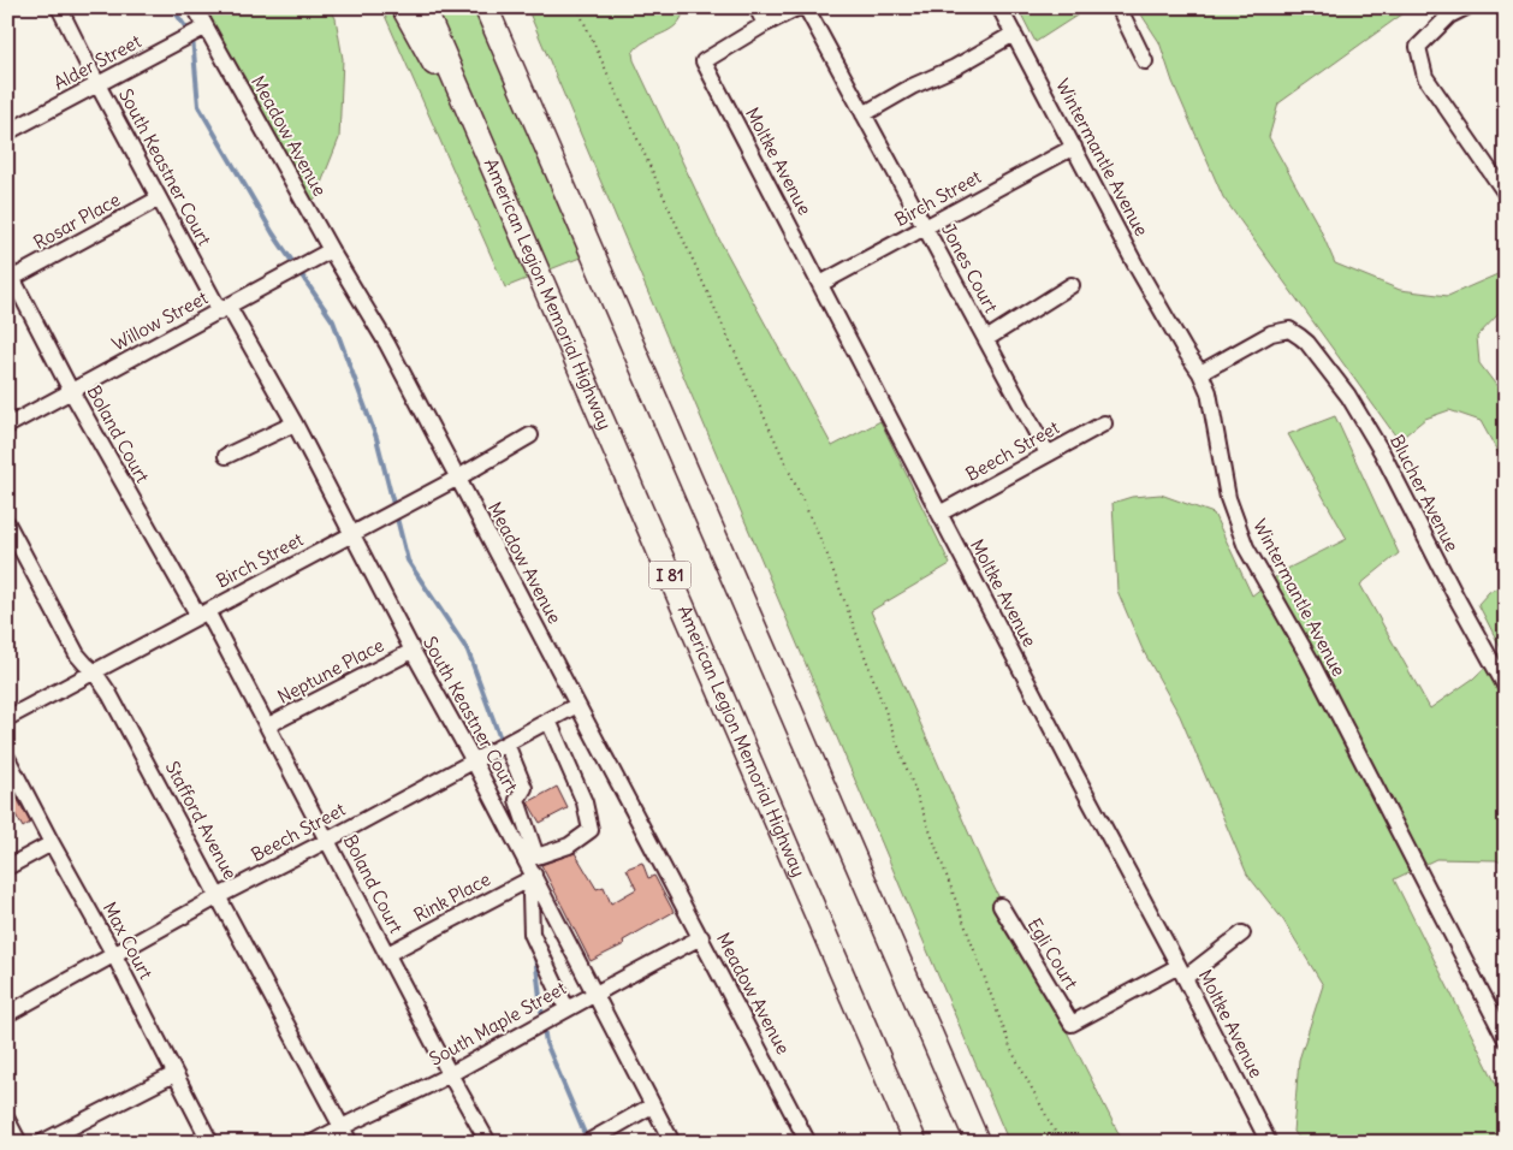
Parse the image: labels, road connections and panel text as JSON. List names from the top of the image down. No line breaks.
{"streets":{"highway":["American Legion Memorial Highway","I 81"],"street":["Alder Street","Meadow Avenue","Wintermantle Avenue","Moltke Avenue","South Keastner Court","Birch Street","Rosar Place","Jones Court","Willow Street","Boland Court","Beech Street","Blucher Avenue","Neptune Place","Stafford Avenue","Rink Place","Max Court","Egli Court","South Maple Street"]},"crossings":[["Alder Street","Meadow Avenue"],["Alder Street","South Keastner Court"],["Meadow Avenue","Birch Street"],["Meadow Avenue","Willow Street"],["Meadow Avenue","Beech Street"],["Meadow Avenue","South Maple Street"],["Wintermantle Avenue","Birch Street"],["Wintermantle Avenue","Blucher Avenue"],["Moltke Avenue","Birch Street"],["Moltke Avenue","Beech Street"],["Moltke Avenue","Egli Court"],["South Keastner Court","Birch Street"],["South Keastner Court","Rosar Place"],["South Keastner Court","Willow Street"],["South Keastner Court","Beech Street"],["South Keastner Court","Neptune Place"],["South Keastner Court","Rink Place"],["South Keastner Court","South Maple Street"],["Birch Street","Jones Court"],["Birch Street","Boland Court"],["Birch Street","Stafford Avenue"],["Rosar Place","Boland Court"],["Jones Court","Beech Street"],["Willow Street","Boland Court"],["Boland Court","Beech Street"],["Boland Court","Neptune Place"],["Boland Court","Rink Place"],["Boland Court","South Maple Street"],["Beech Street","Stafford Avenue"],["Beech Street","Max Court"],["Stafford Avenue","South Maple Street"]]}
